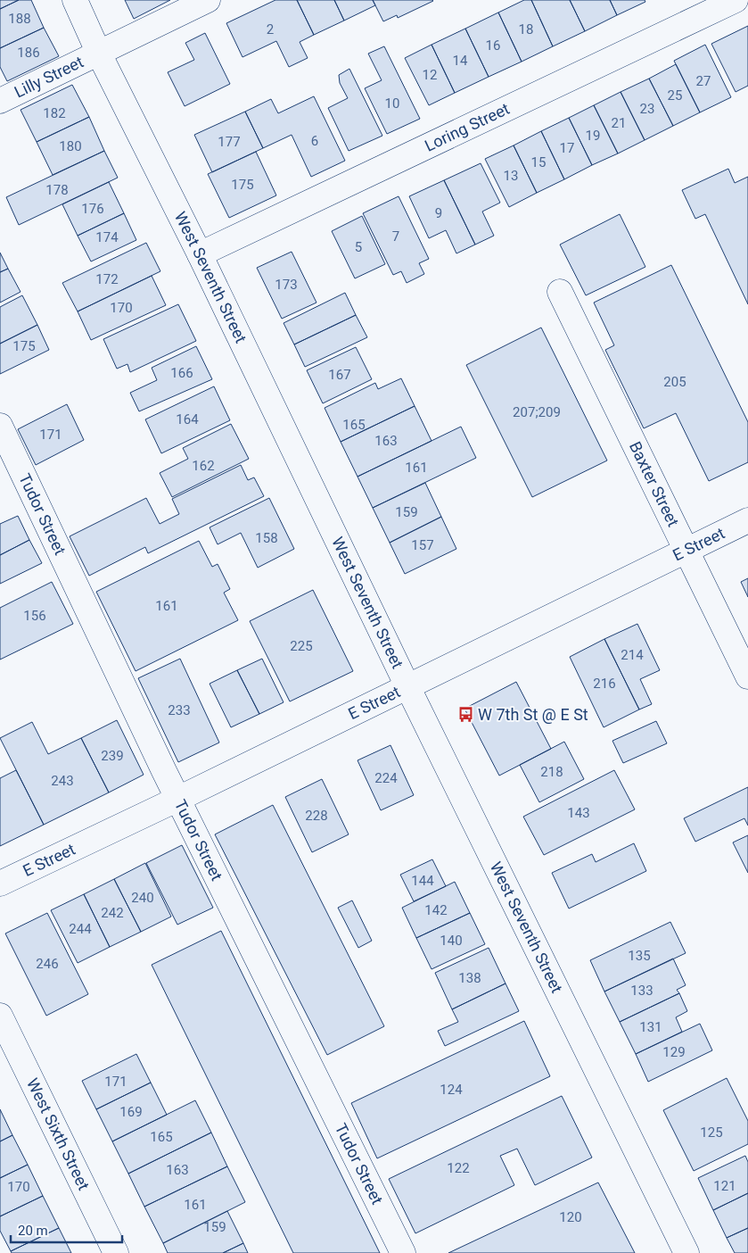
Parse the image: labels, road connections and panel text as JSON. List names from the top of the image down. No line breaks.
{"streets":{"street":["Lilly Street","Loring Street","West Seventh Street","Baxter Street","Tudor Street","E Street","West Sixth Street"]},"crossings":[["Lilly Street","West Seventh Street"],["Loring Street","West Seventh Street"],["West Seventh Street","E Street"],["Baxter Street","E Street"],["Tudor Street","E Street"]],"places":{"bus stop":["W 7th St @ E St"]},"house_numbers":["188","2","18","16","186","14","12","27","25","10","23","182","21","19","6","177","180","17","15","13","175","178","176","9","7","174","5","172","173","170","175","166","167","205","207;209","164","165","171","163","162","161","159","158","157","161","156","225","214","216","233","239","218","224","243","143","228","144","240","142","242","244","140","135","246","138","133","131","129","171","124","169","125","165","122","163","121","170","161","120","159"],"scale_bar":"20 m"}
